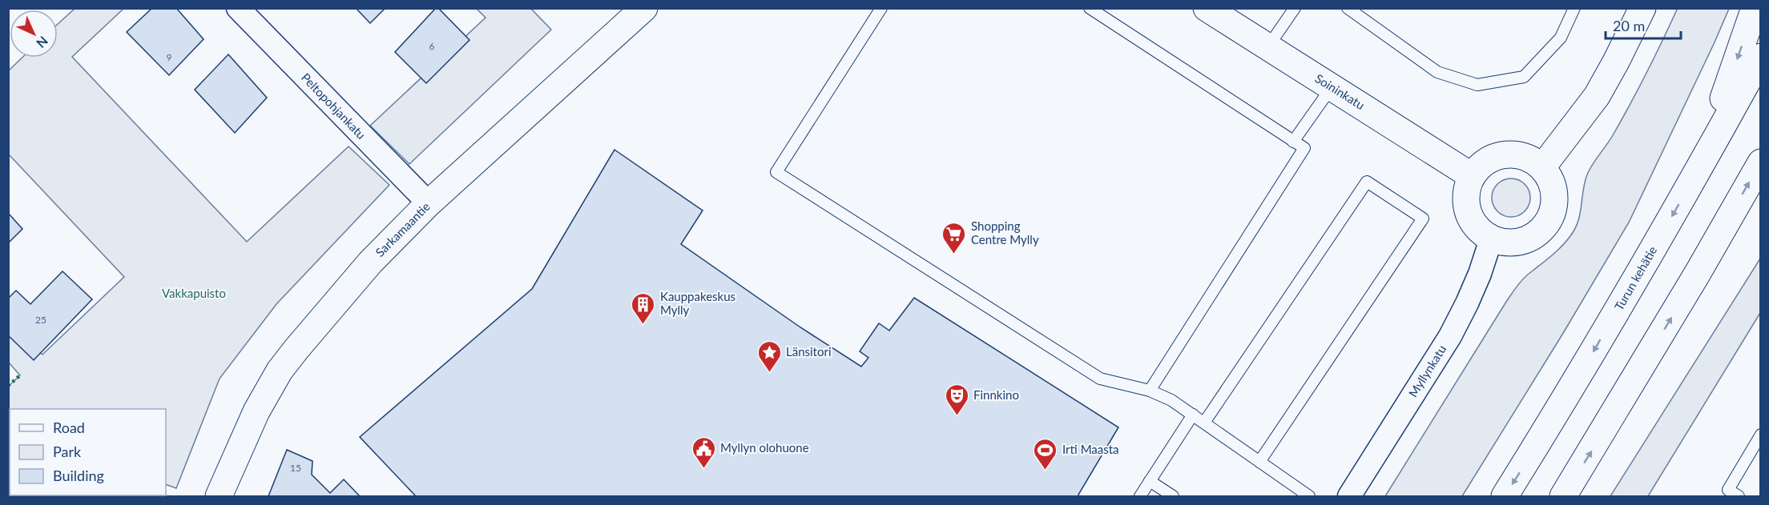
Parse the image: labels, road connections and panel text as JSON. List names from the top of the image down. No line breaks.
{"streets":{"main road":["Soininkatu","Sarkamaantie","Turun kehätie"],"street":["Peltopohjankatu","Myllynkatu"]},"crossings":[["Soininkatu","Myllynkatu"],["Peltopohjankatu","Sarkamaantie"]],"parks":["Vakkapuisto"],"places":{"supermarket":["Shopping Centre Mylly"],"building":["Kauppakeskus Mylly"],"place":["Länsitori"],"theatre":["Finnkino"],"public building":["Myllyn olohuone"],"sports":["Irti Maasta"]},"house_numbers":["6","9","25","15"],"legend":["Road","Park","Building"],"scale_bar":"20 m","north":"bottom right"}
